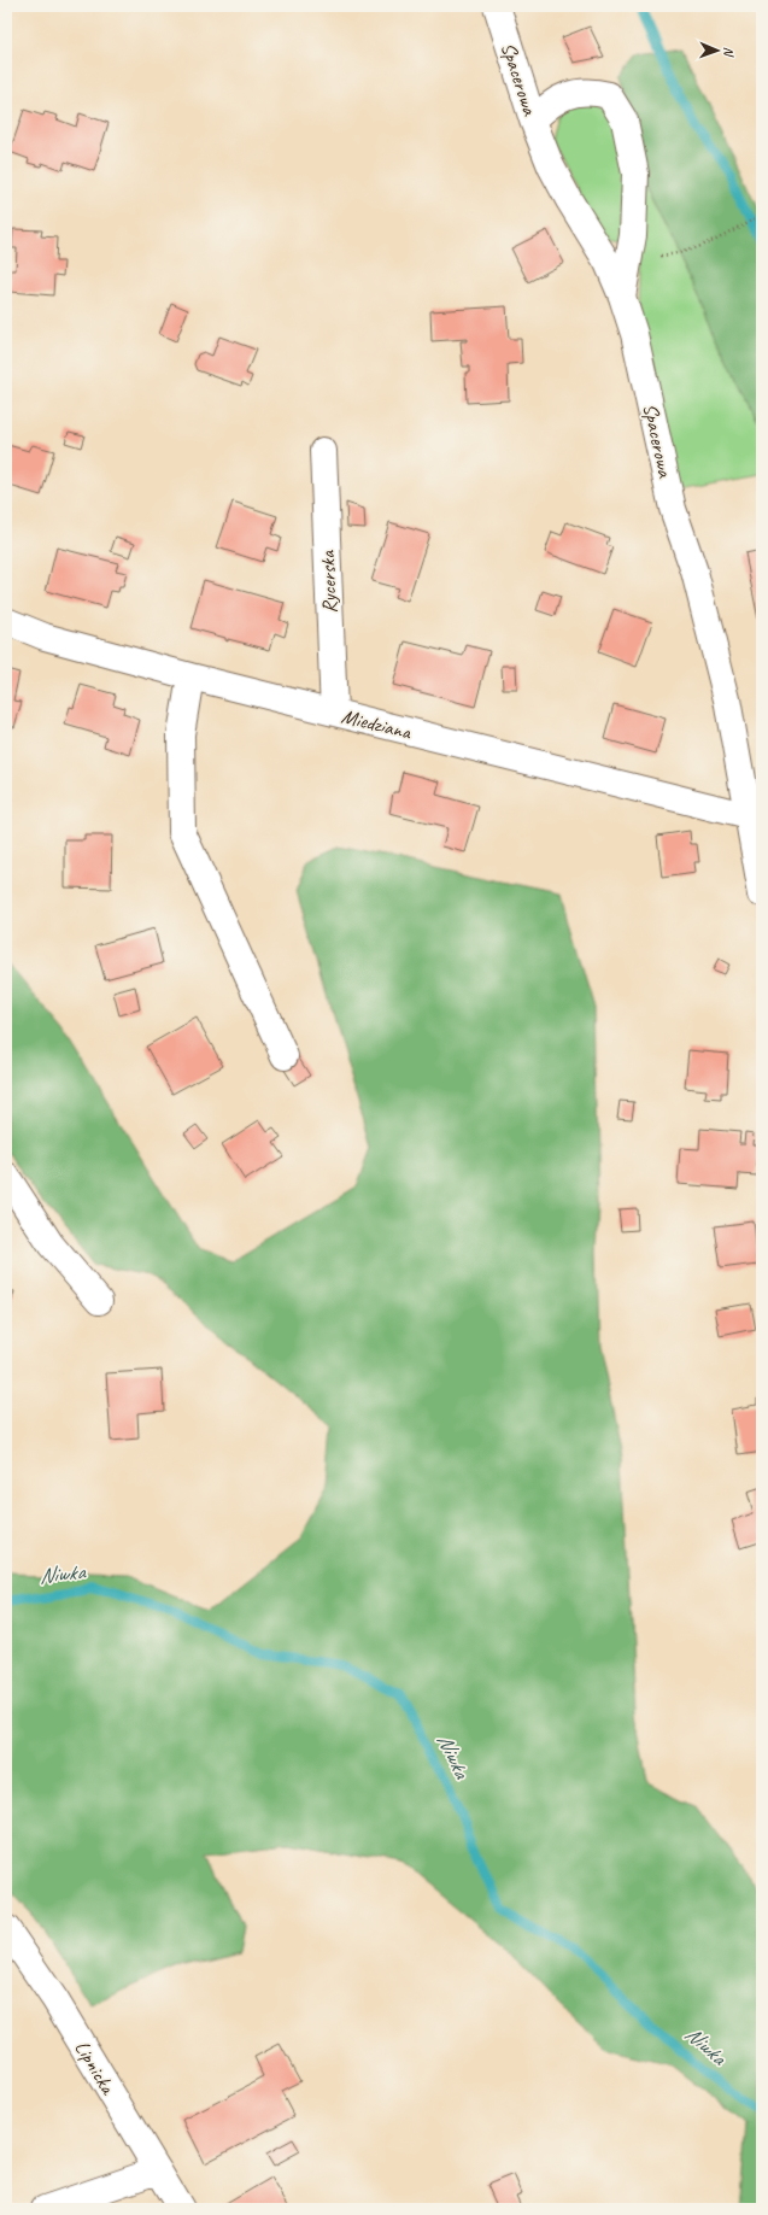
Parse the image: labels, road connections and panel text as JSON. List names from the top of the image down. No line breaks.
{"streets":{"street":["Spacerowa","Rycerska","Miedziana","Lipnicka"]},"crossings":[["Spacerowa","Miedziana"],["Rycerska","Miedziana"]],"water":["Niwka"],"north":"right"}
